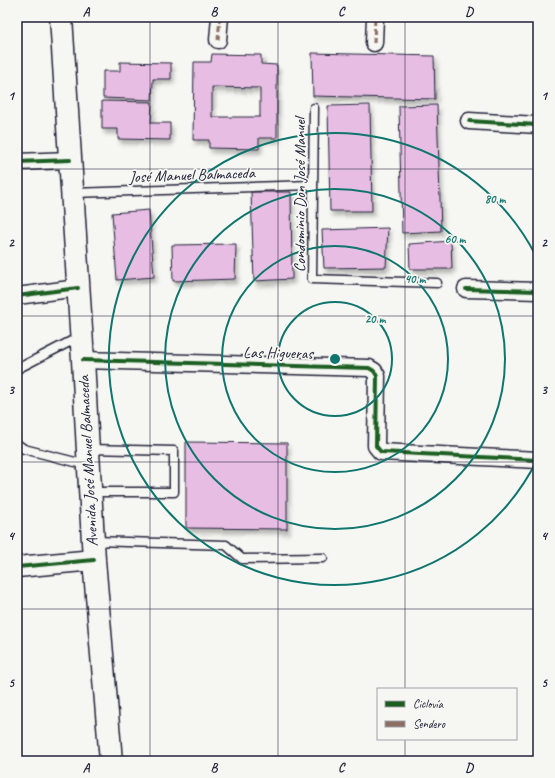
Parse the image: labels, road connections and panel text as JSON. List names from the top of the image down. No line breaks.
{"streets":{"main road":["Avenida José Manuel Balmaceda"],"street":["Las Higueras"],"lane":["José Manuel Balmaceda","Condominio Don José Manuel"]},"crossings":[["José Manuel Balmaceda","Condominio Don José Manuel"],["José Manuel Balmaceda","Avenida José Manuel Balmaceda"],["Las Higueras","Avenida José Manuel Balmaceda"]],"legend":["Ciclovía","Sendero"],"grid":{"columns":["A","B","C","D"],"rows":["1","2","3","4","5"]},"rings":["80 m","60 m","40 m","20 m"]}
